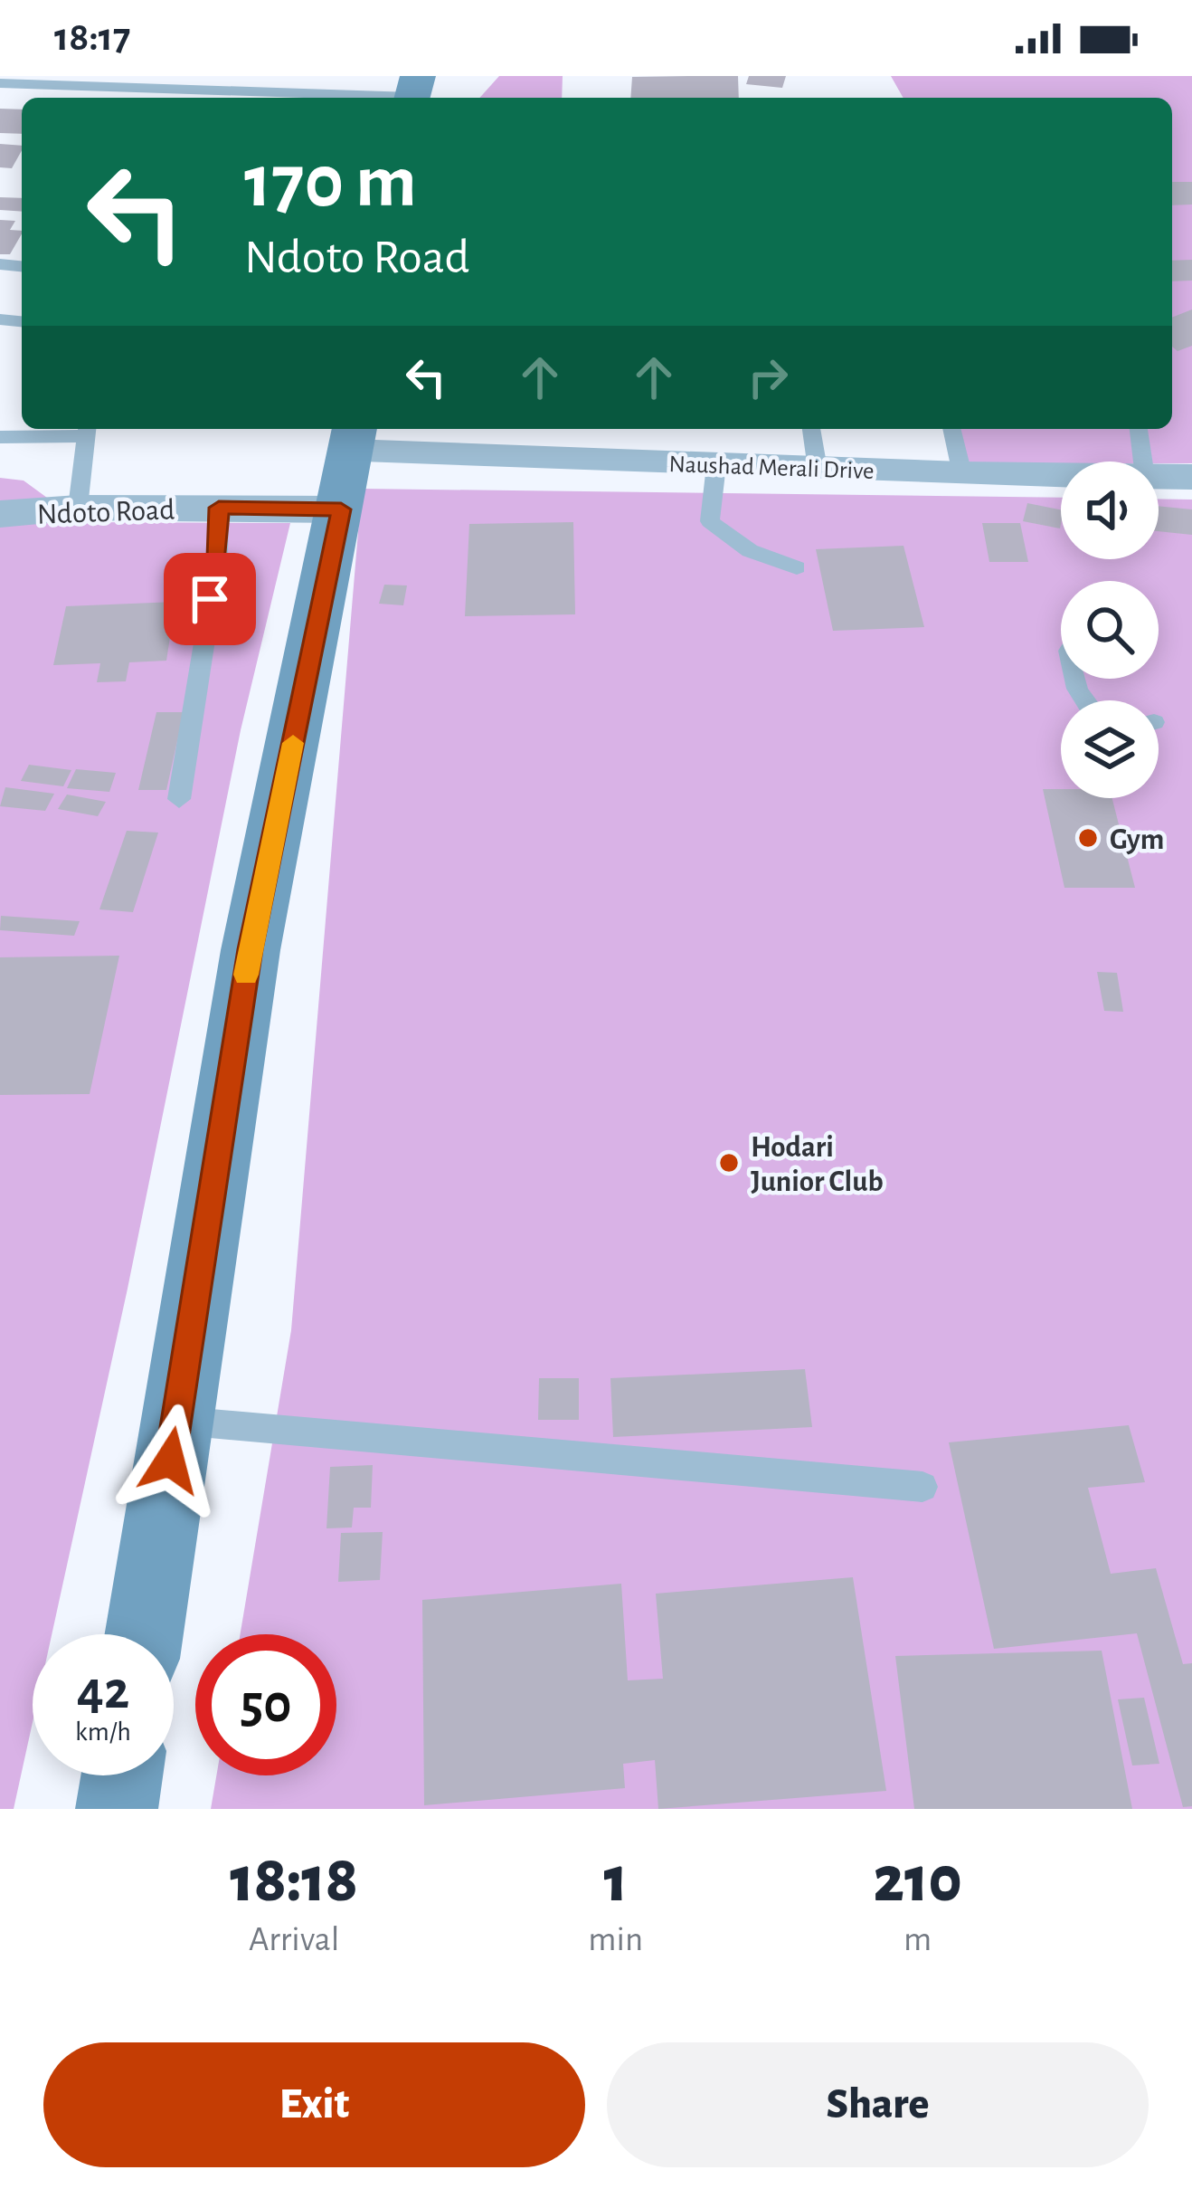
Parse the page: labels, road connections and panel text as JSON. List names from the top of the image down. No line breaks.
{"streets":{"street":["Naushad Merali Drive","Ndoto Road"]},"crossings":[["Naushad Merali Drive","Ndoto Road"]],"places":["Gym","Hodari Junior Club"],"page":{"status":"18:17","turn":["170 m","Ndoto Road"],"speed":"42 km/h","limit":"50","eta":["18:18","Arrival","1","min","210","m"],"buttons":["Exit","Share"]}}
